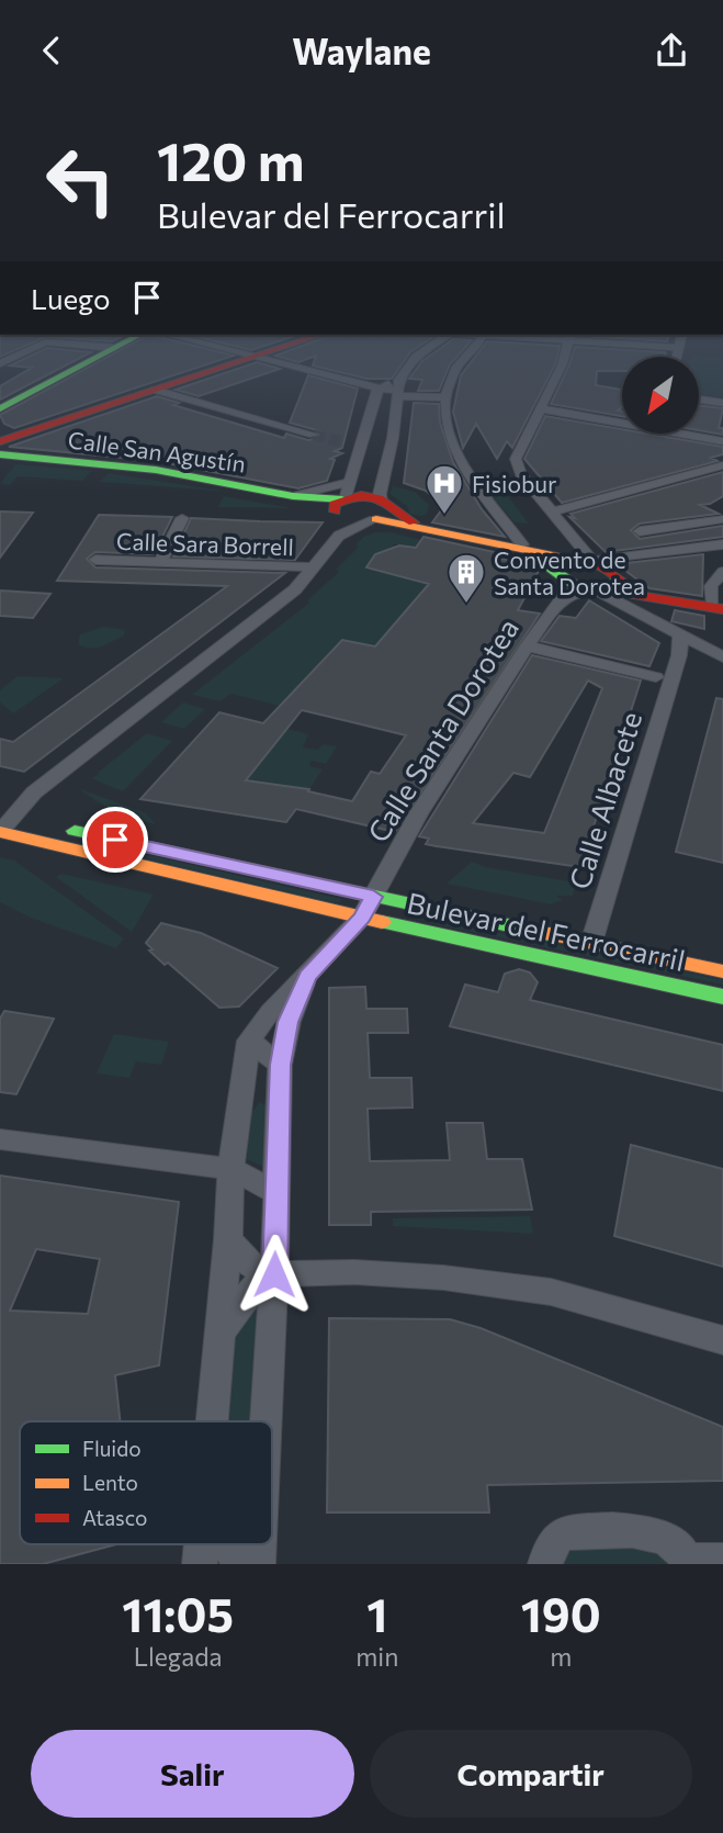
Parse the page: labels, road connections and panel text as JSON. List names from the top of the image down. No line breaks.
{"streets":{"main road":["Calle San Agustín","Bulevar del Ferrocarril"],"street":["Calle Sara Borrell","Calle Santa Dorotea","Calle Albacete"]},"crossings":[["Calle Santa Dorotea","Calle Albacete"],["Calle Santa Dorotea","Bulevar del Ferrocarril"],["Calle Albacete","Bulevar del Ferrocarril"]],"places":{"hospital":["Fisiobur"],"building":["Convento de Santa Dorotea"]},"legend":["Fluido","Lento","Atasco"],"north":"bottom left","page":{"header":"Waylane","turn":["120 m","Bulevar del Ferrocarril"],"then":"Luego","eta":["11:05","Llegada","1","min","190","m"],"buttons":["Salir","Compartir"]}}
